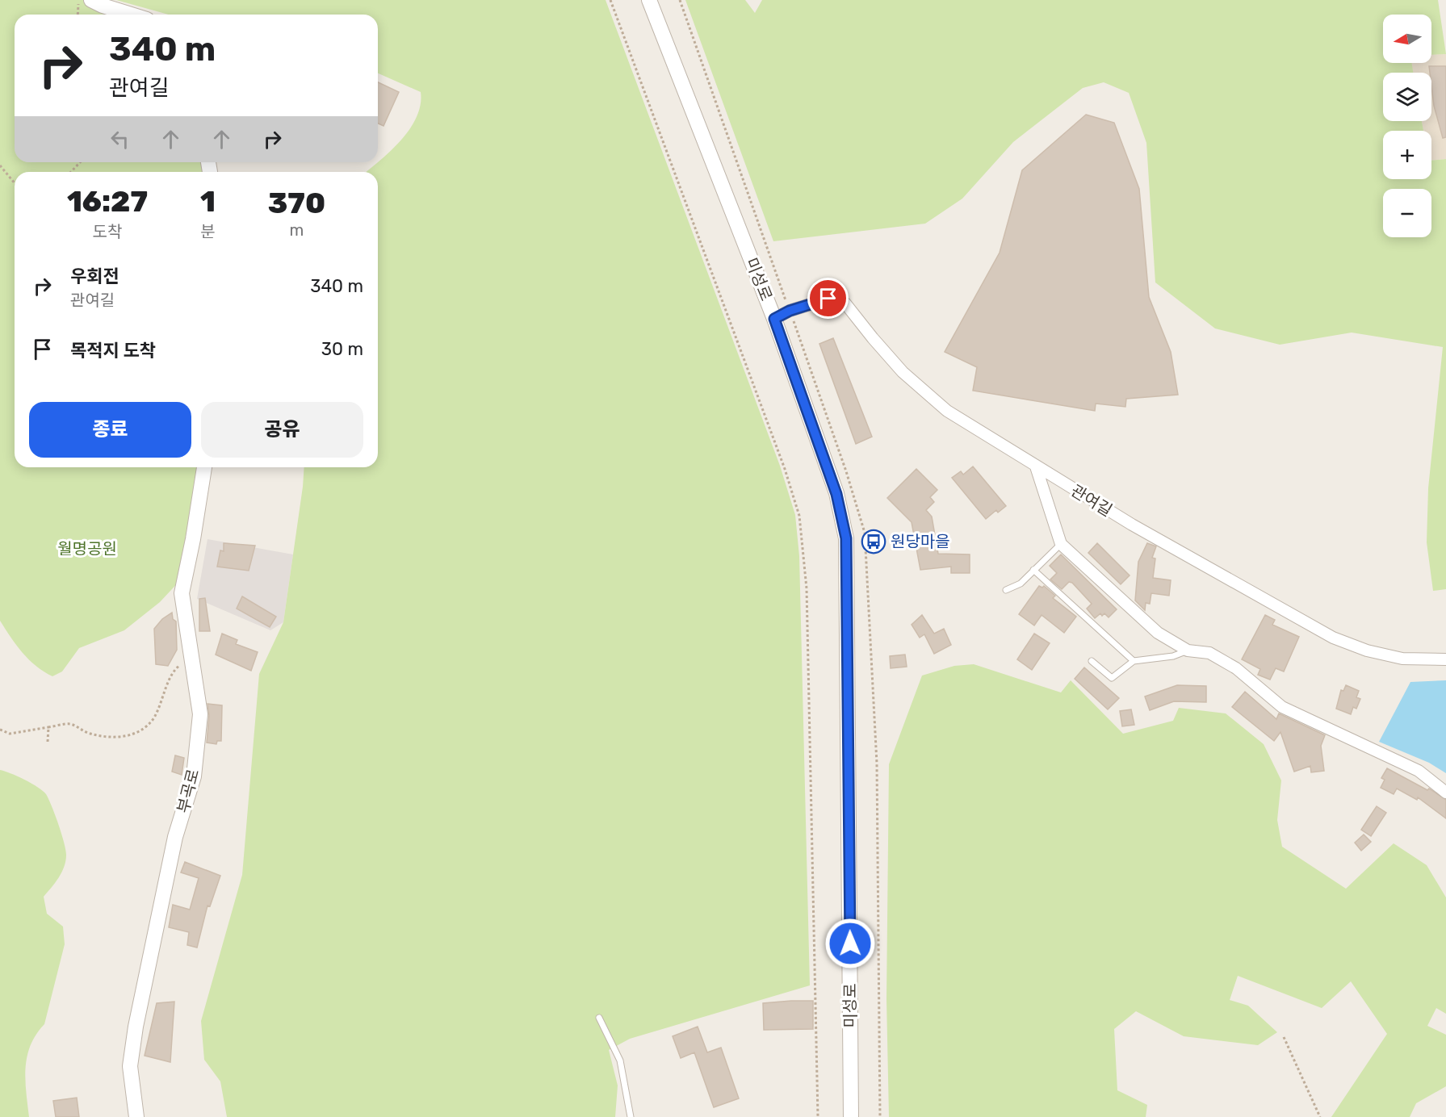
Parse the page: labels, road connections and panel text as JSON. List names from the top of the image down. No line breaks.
{"streets":{"street":["미성로","관여길","부곡로"]},"crossings":[["미성로","관여길"]],"parks":["월명공원"],"places":{"bus stop":["원당마을"]},"north":"left","page":{"map_buttons":["+","−"],"turn":["340 m","관여길"],"eta":["16:27","도착","1","분","370","m"],"list":[{"name":"우회전","note":"관여길","value":"340 m"},{"name":"목적지 도착","value":"30 m"}],"buttons":["종료","공유"]}}
